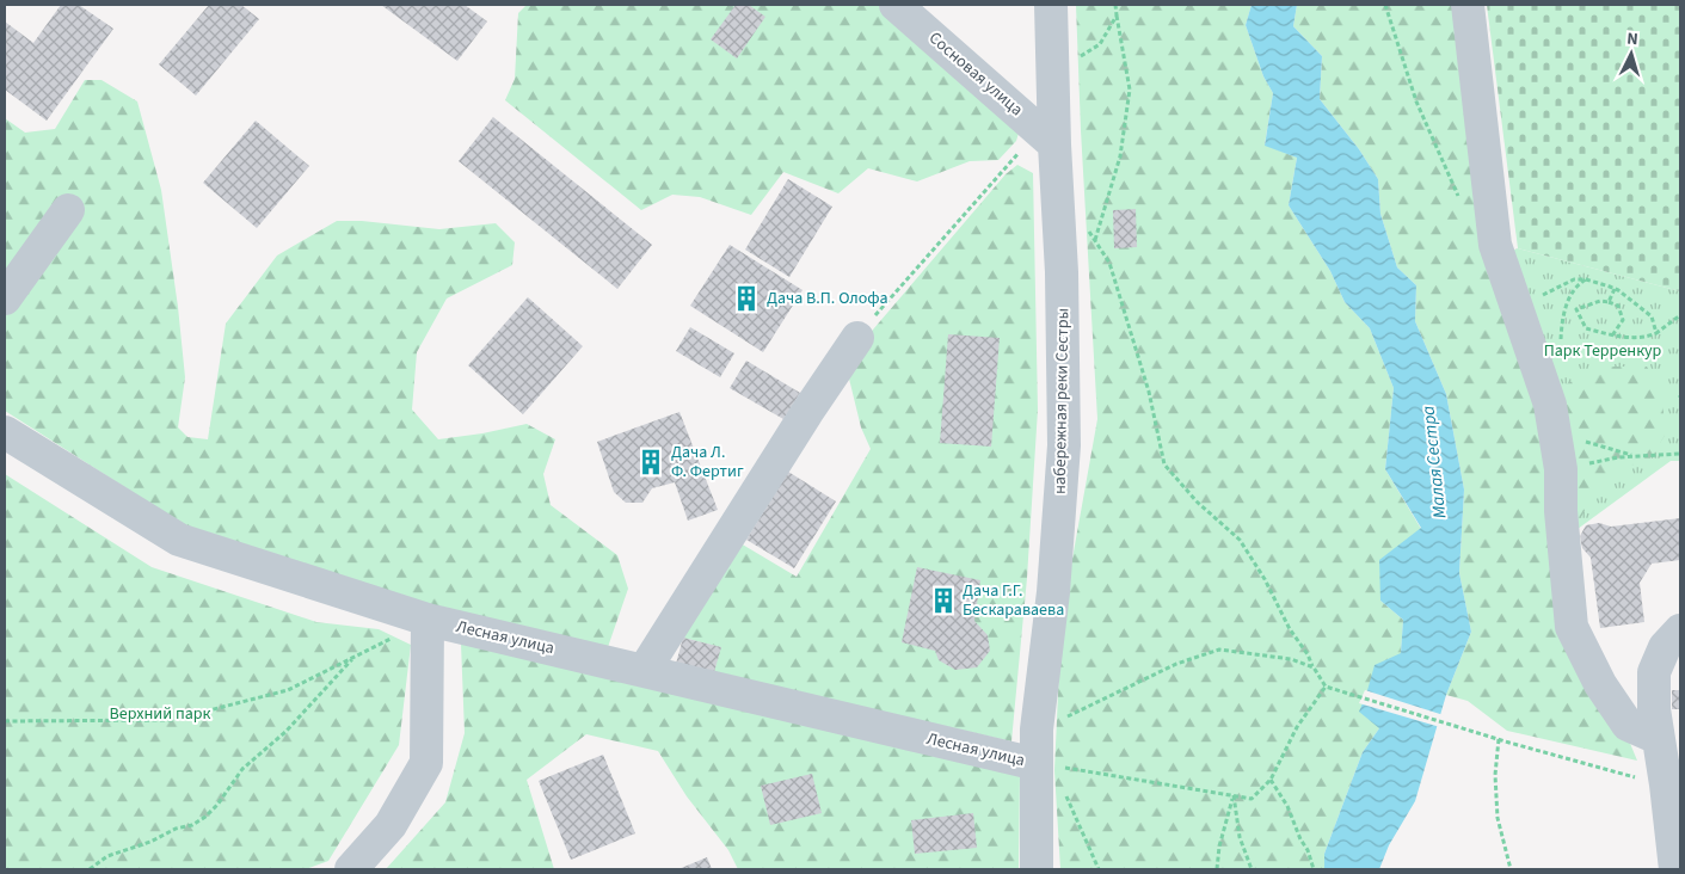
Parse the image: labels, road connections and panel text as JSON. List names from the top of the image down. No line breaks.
{"streets":{"street":["Сосновая улица","набережная реки Сестры","Лесная улица"]},"crossings":[["Сосновая улица","набережная реки Сестры"],["набережная реки Сестры","Лесная улица"]],"water":["Малая Сестра"],"parks":["Парк Терренкур","Верхний парк"],"places":{"building":["Дача В.П. Олофа","Дача Л. Ф. Фертиг","Дача Г.Г. Бескараваева"]},"north":"top"}
